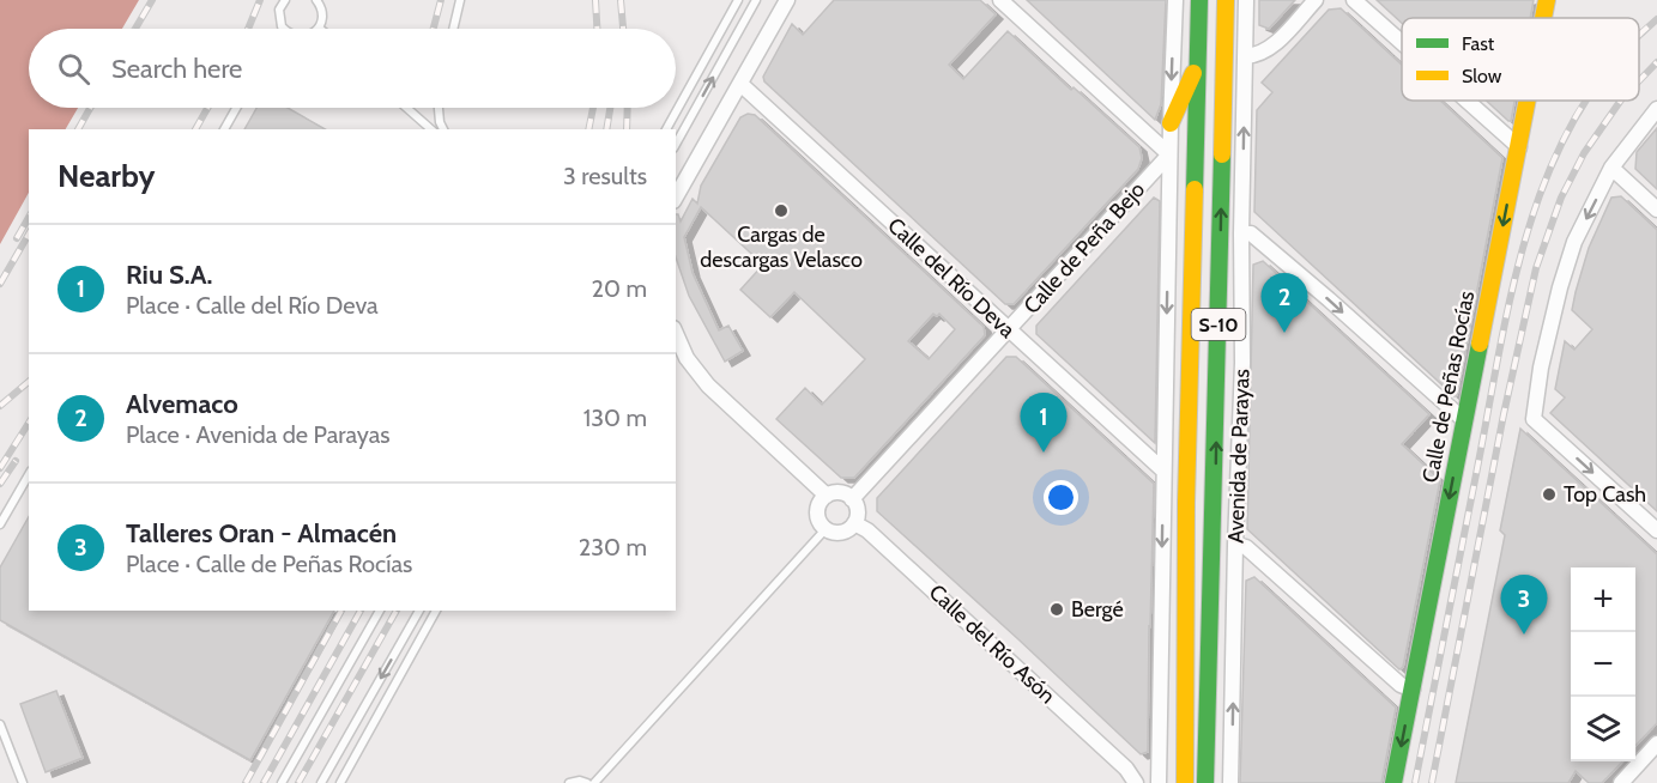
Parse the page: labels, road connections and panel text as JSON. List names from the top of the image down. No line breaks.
{"streets":{"main road":["S-10","Calle de Peñas Rocías"],"street":["Calle de Peña Bejo","Calle del Río Deva","Avenida de Parayas","Calle del Río Asón"]},"crossings":[["Calle de Peña Bejo","Calle del Río Deva"],["Calle de Peña Bejo","Calle del Río Asón"]],"one_way":["Calle de Peñas Rocías"],"places":["Cargas de descargas Velasco","Top Cash","Bergé"],"legend":["Fast","Slow"],"page":{"search":"Search here","heading":["Nearby","3 results"],"list":[{"mark":"1","name":"Riu S.A.","note":"Place · Calle del Río Deva","value":"20 m"},{"mark":"2","name":"Alvemaco","note":"Place · Avenida de Parayas","value":"130 m"},{"mark":"3","name":"Talleres Oran - Almacén","note":"Place · Calle de Peñas Rocías","value":"230 m"}],"pins":["2","1","3"],"map_buttons":["+","−"]}}
